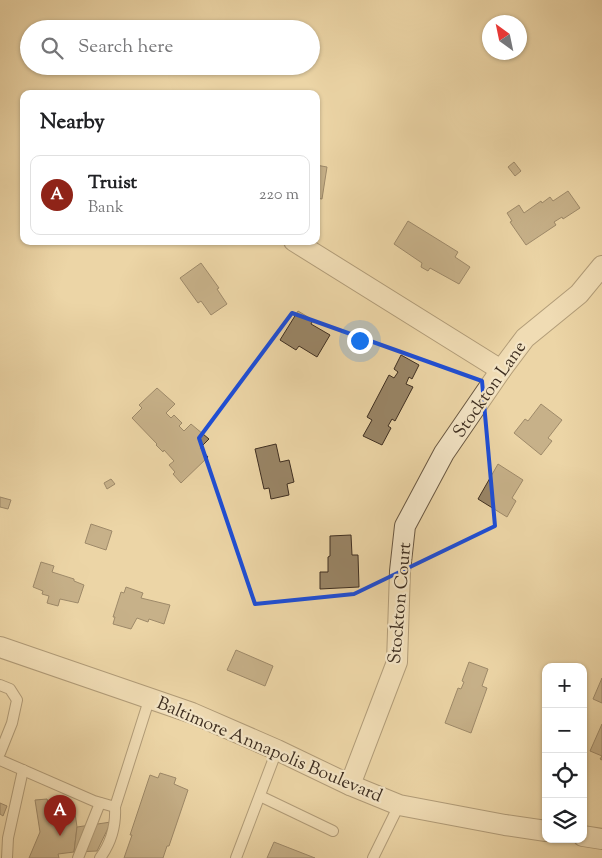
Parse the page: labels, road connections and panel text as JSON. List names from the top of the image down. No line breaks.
{"streets":{"street":["Stockton Lane","Stockton Court","Baltimore Annapolis Boulevard"]},"crossings":[["Stockton Lane","Stockton Court"],["Stockton Court","Baltimore Annapolis Boulevard"]],"north":"top left","page":{"search":"Search here","heading":"Nearby","list":[{"mark":"A","name":"Truist","note":"Bank","value":"220 m"}],"map_buttons":["+","−"],"pins":"A"}}
